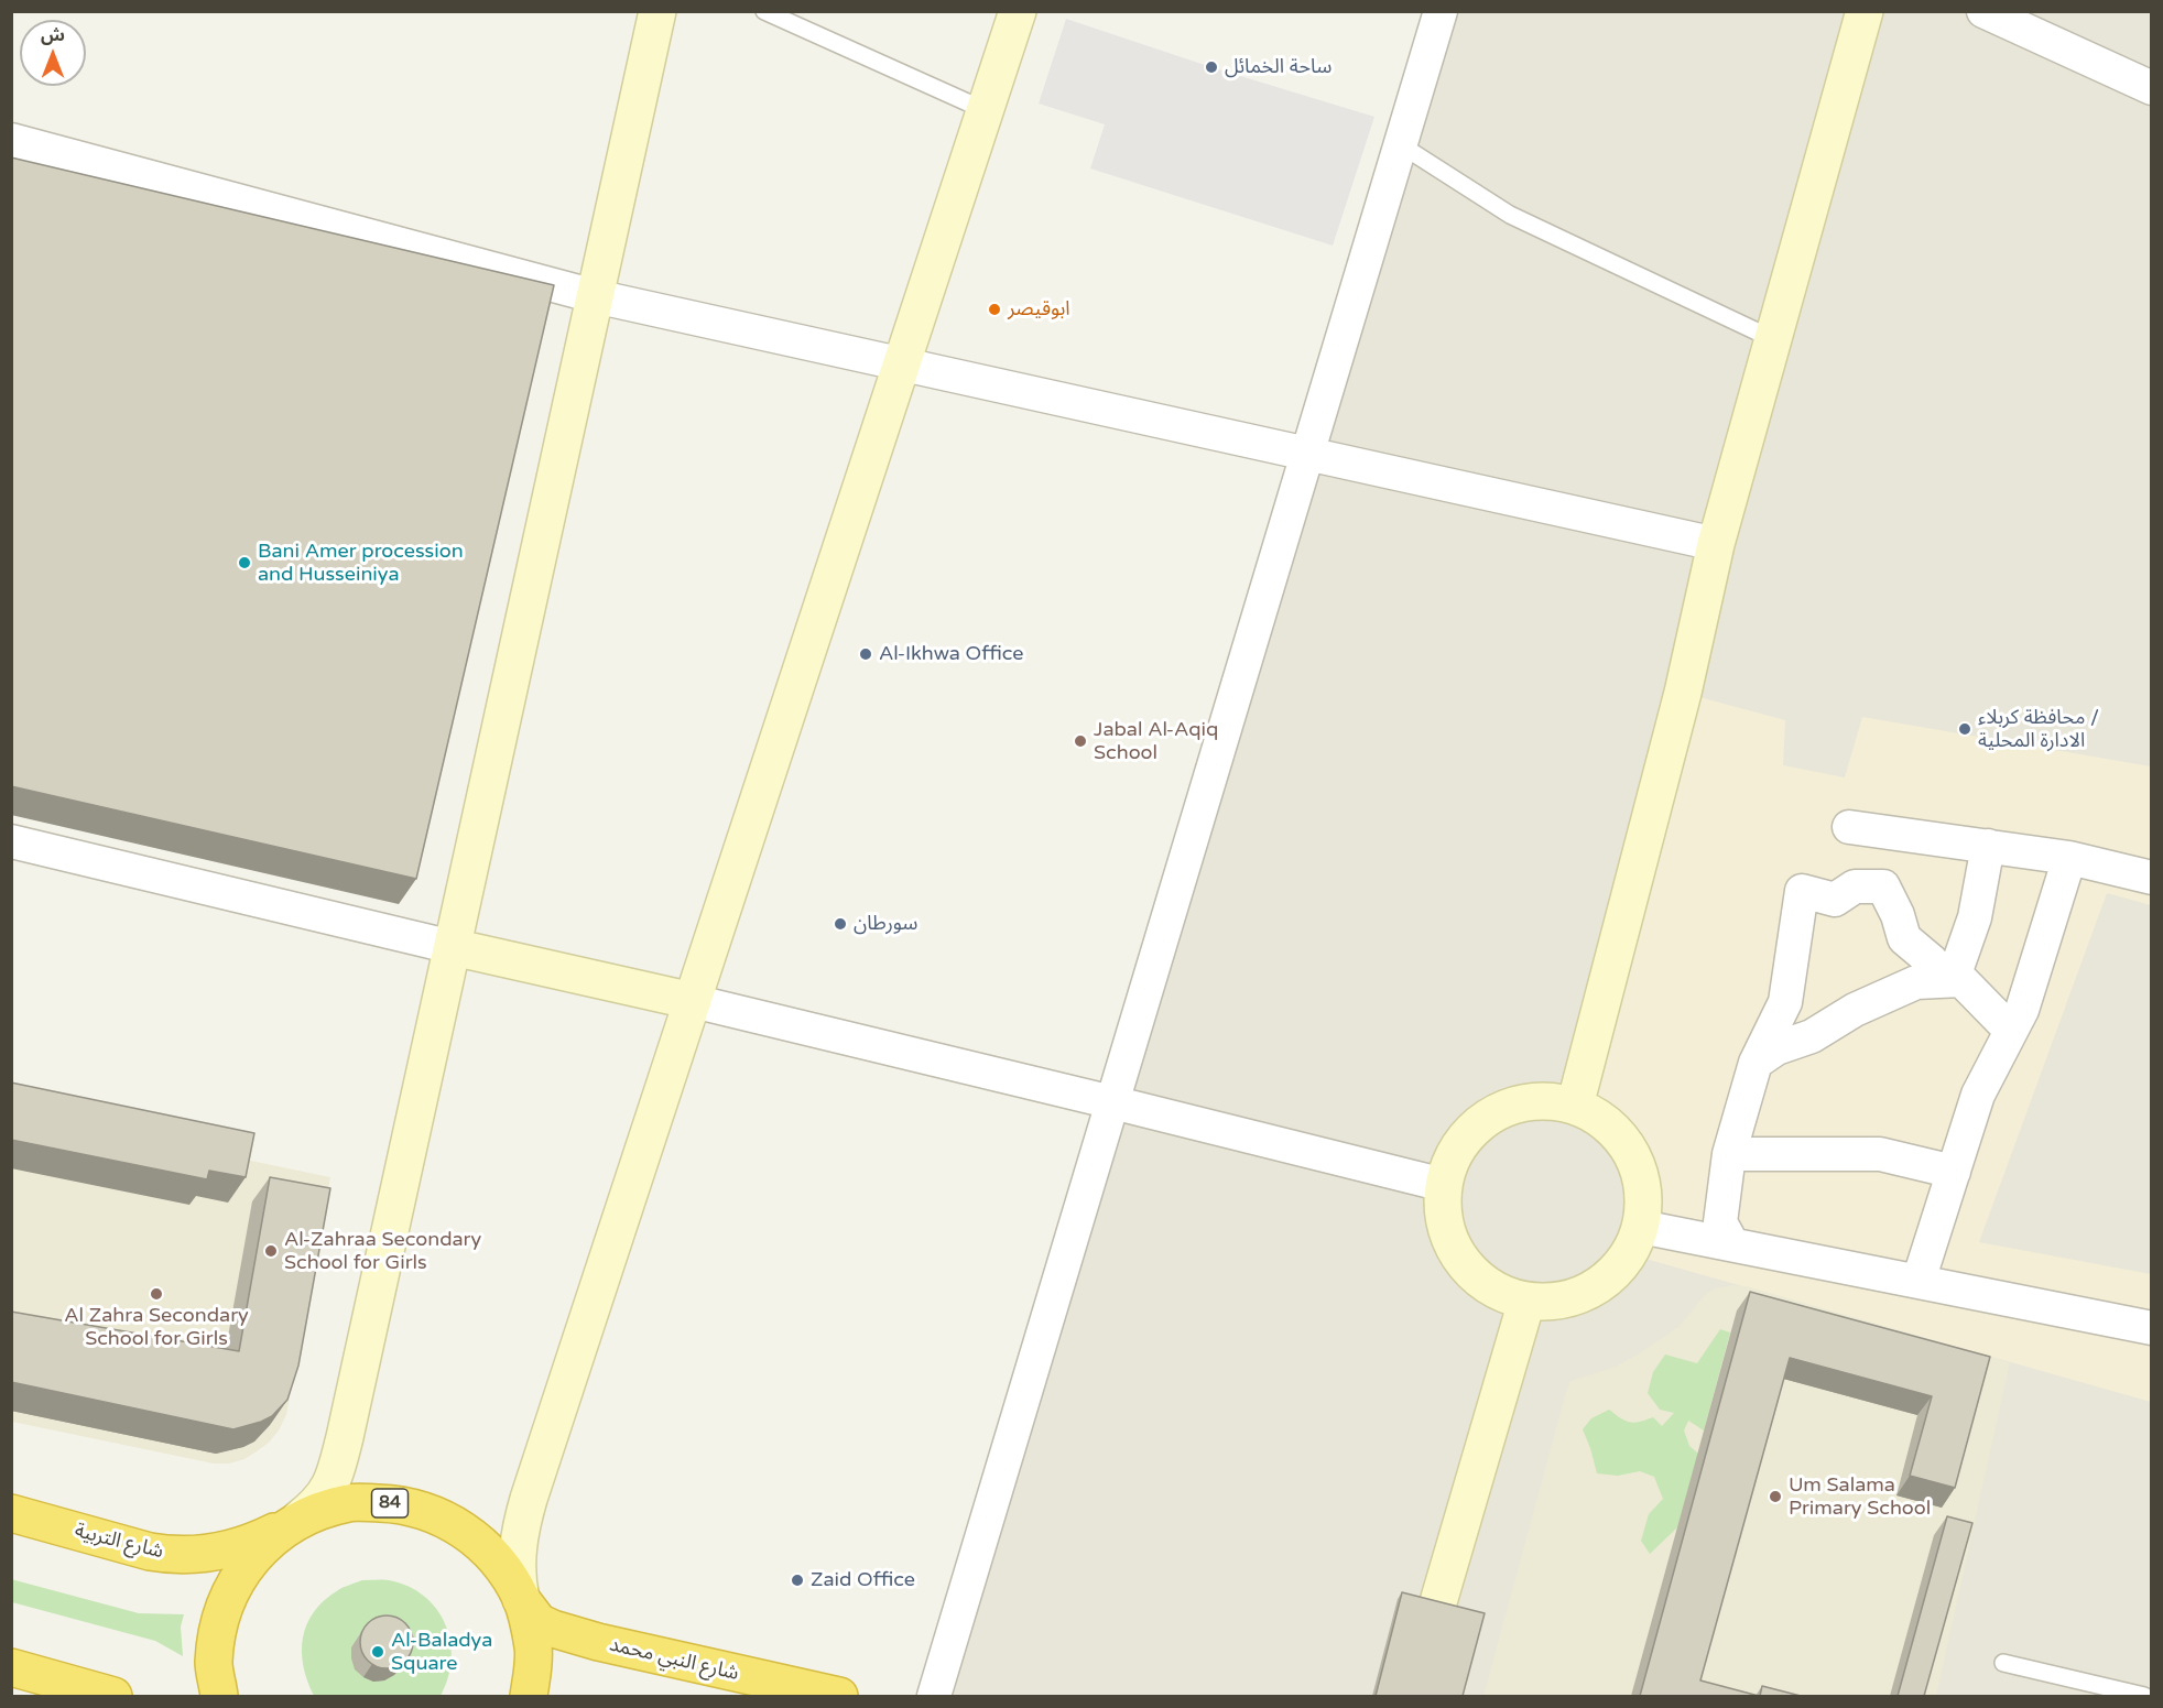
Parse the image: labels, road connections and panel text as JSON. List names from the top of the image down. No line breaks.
{"streets":{"highway":["84","شارع التربية","شارع النبي محمد"]},"crossings":[["84","شارع التربية"],["84","شارع النبي محمد"]],"places":["ساحة الخمائل","ابوقیصر","Bani Amer procession and Husseiniya","Al-Ikhwa Office","محافظة كربلاء / الادارة المحلية","Jabal Al-Aqiq School","سورطان","Al-Zahraa Secondary School for Girls","Al Zahra Secondary School for Girls","Um Salama Primary School","Zaid Office","Al-Baladya Square"],"north":"top"}
